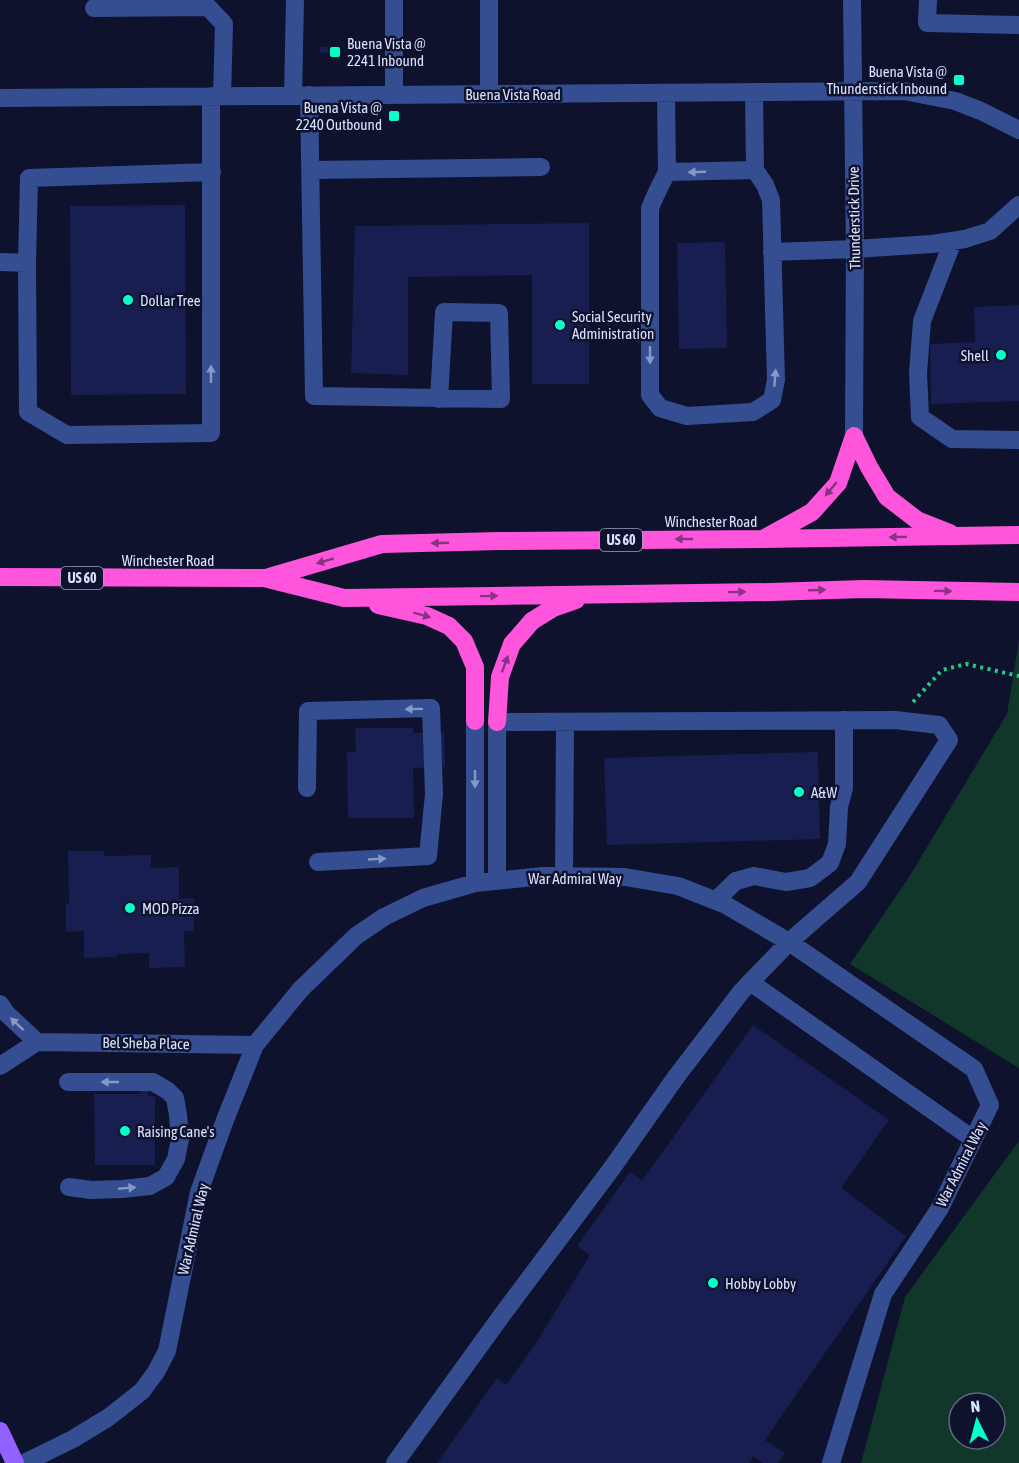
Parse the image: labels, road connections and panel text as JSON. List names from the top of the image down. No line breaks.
{"streets":{"highway":["Winchester Road","US 60"],"street":["Buena Vista Road","Thunderstick Drive","War Admiral Way","Bel Sheba Place"]},"crossings":[["Buena Vista Road","Thunderstick Drive"],["War Admiral Way","Bel Sheba Place"]],"places":{"transit":["Buena Vista @ 2241 Inbound","Buena Vista @ Thunderstick Inbound","Buena Vista @ 2240 Outbound"],"other":["Dollar Tree","Social Security Administration","Shell","A&W","MOD Pizza","Raising Cane's","Hobby Lobby"]},"north":"top"}
